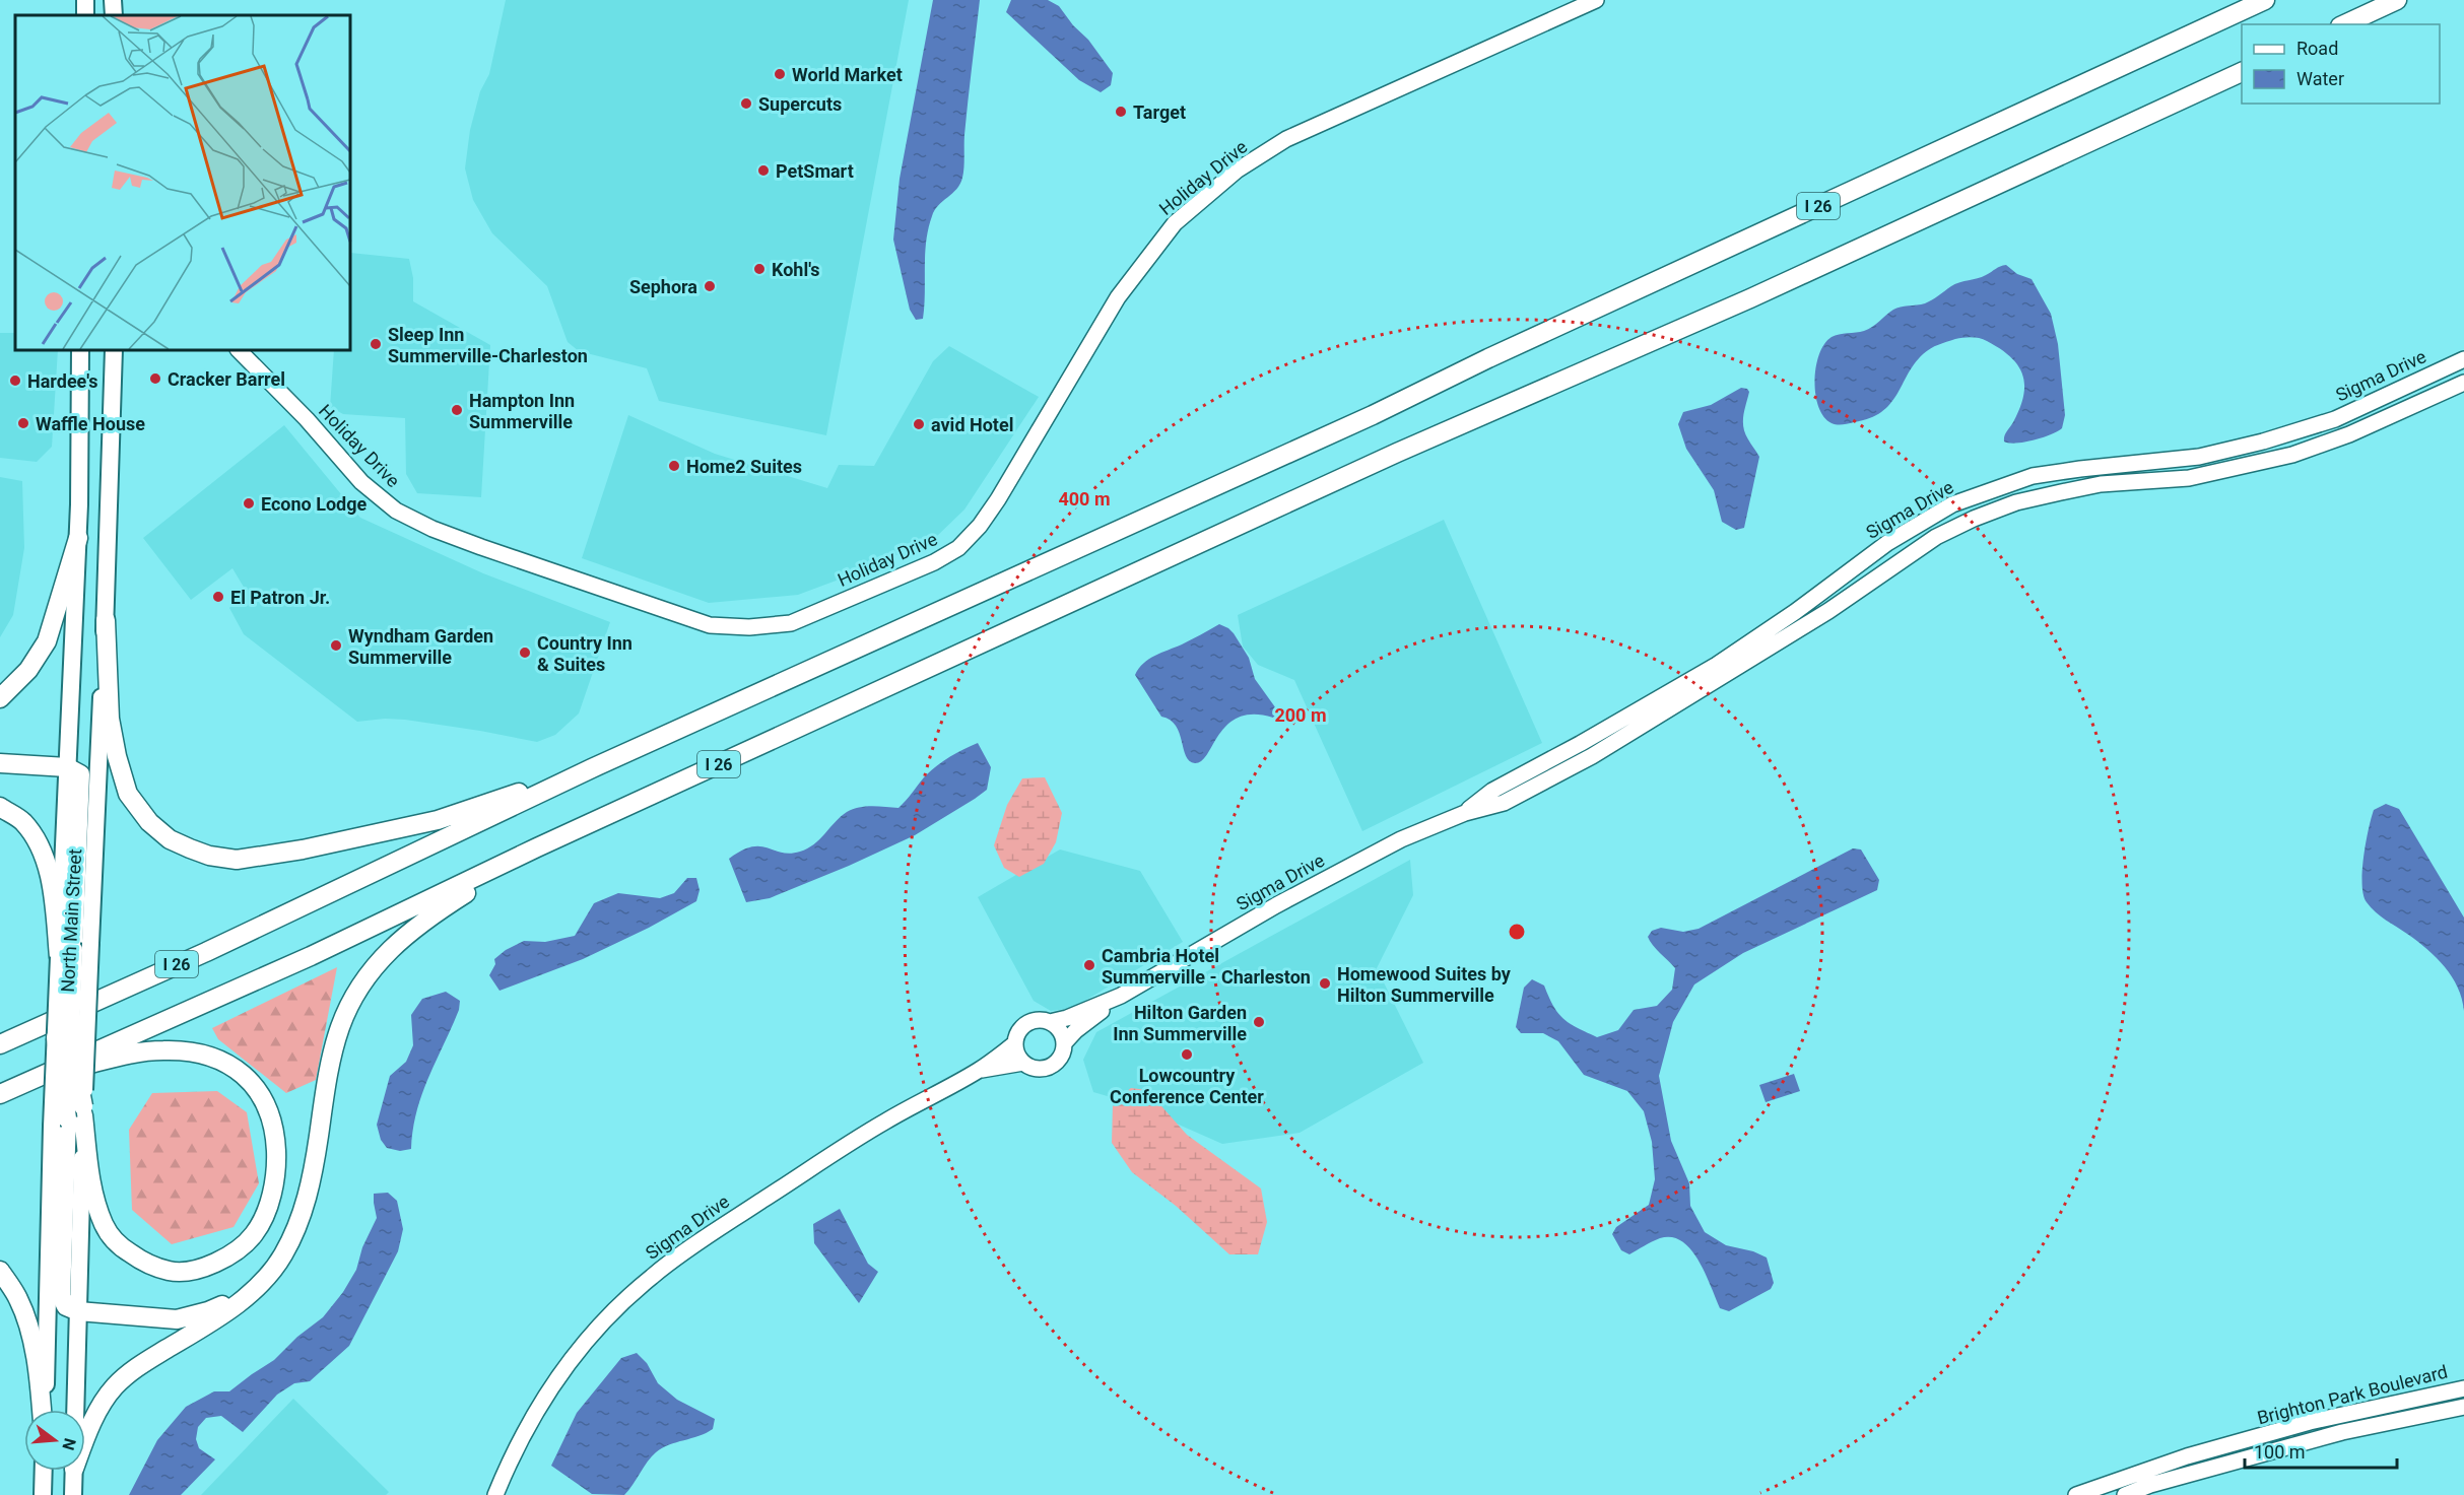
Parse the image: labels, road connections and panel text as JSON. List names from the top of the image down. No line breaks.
{"streets":{"highway":["I 26"],"main road":["North Main Street"],"street":["Holiday Drive","Sigma Drive","Brighton Park Boulevard"]},"places":["World Market","Supercuts","Target","PetSmart","Kohl's","Sephora","Sleep Inn Summerville-Charleston","Cracker Barrel","Hardee's","Hampton Inn Summerville","Waffle House","avid Hotel","Home2 Suites","Econo Lodge","El Patron Jr.","Wyndham Garden Summerville","Country Inn & Suites","Cambria Hotel Summerville - Charleston","Homewood Suites by Hilton Summerville","Hilton Garden Inn Summerville","Lowcountry Conference Center"],"legend":["Road","Water"],"scale_bar":"100 m","north":"right","rings":["400 m","200 m"]}
